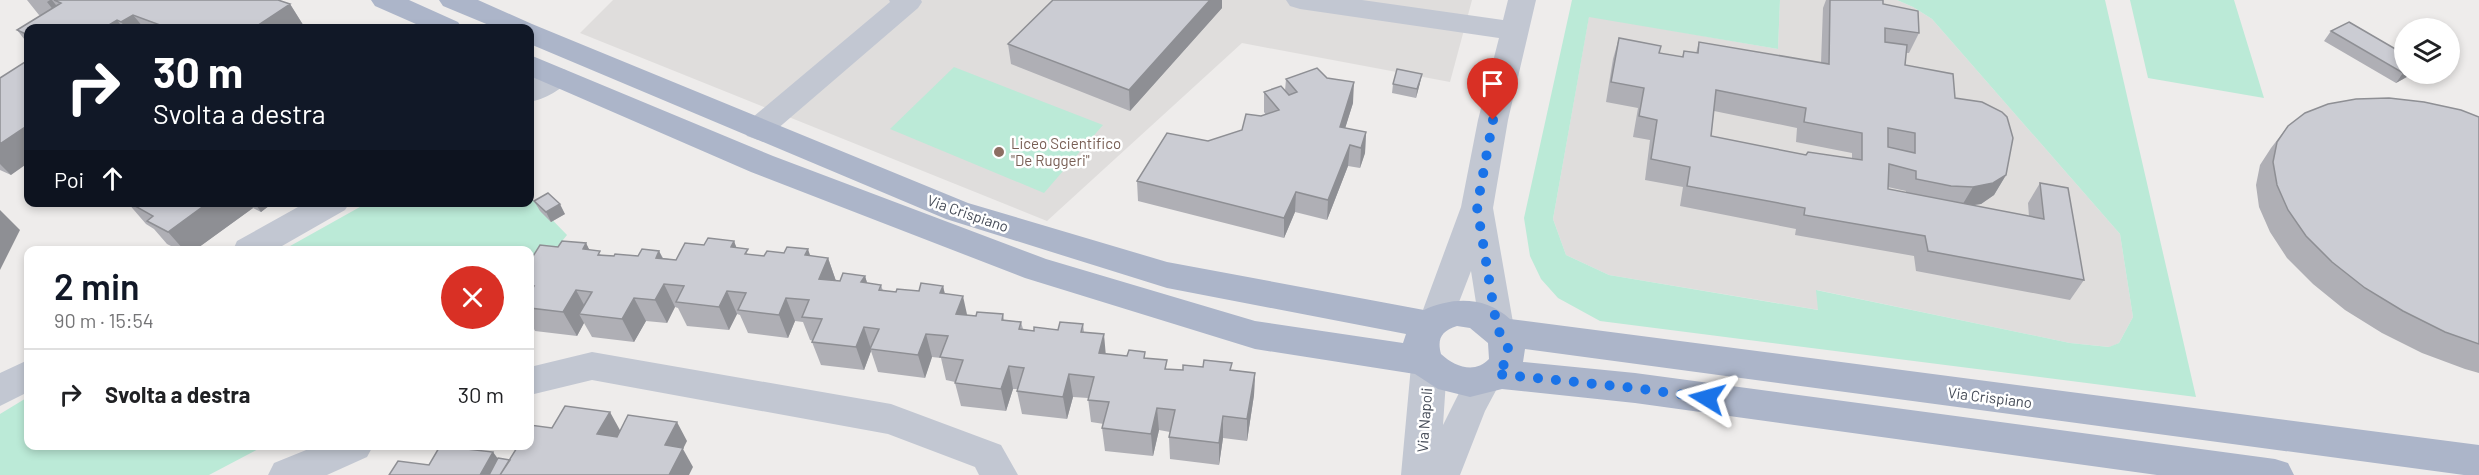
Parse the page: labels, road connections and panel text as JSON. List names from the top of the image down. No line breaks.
{"streets":{"main road":["Via Crispiano"],"street":["Via Napoli"]},"crossings":[["Via Crispiano","Via Napoli"]],"places":["Liceo Scientifico \"De Ruggeri\""],"page":{"turn":["30 m","Svolta a destra"],"then":"Poi","heading":["2 min","90 m · 15:54"],"list":[{"name":"Svolta a destra","value":"30 m"}]}}
